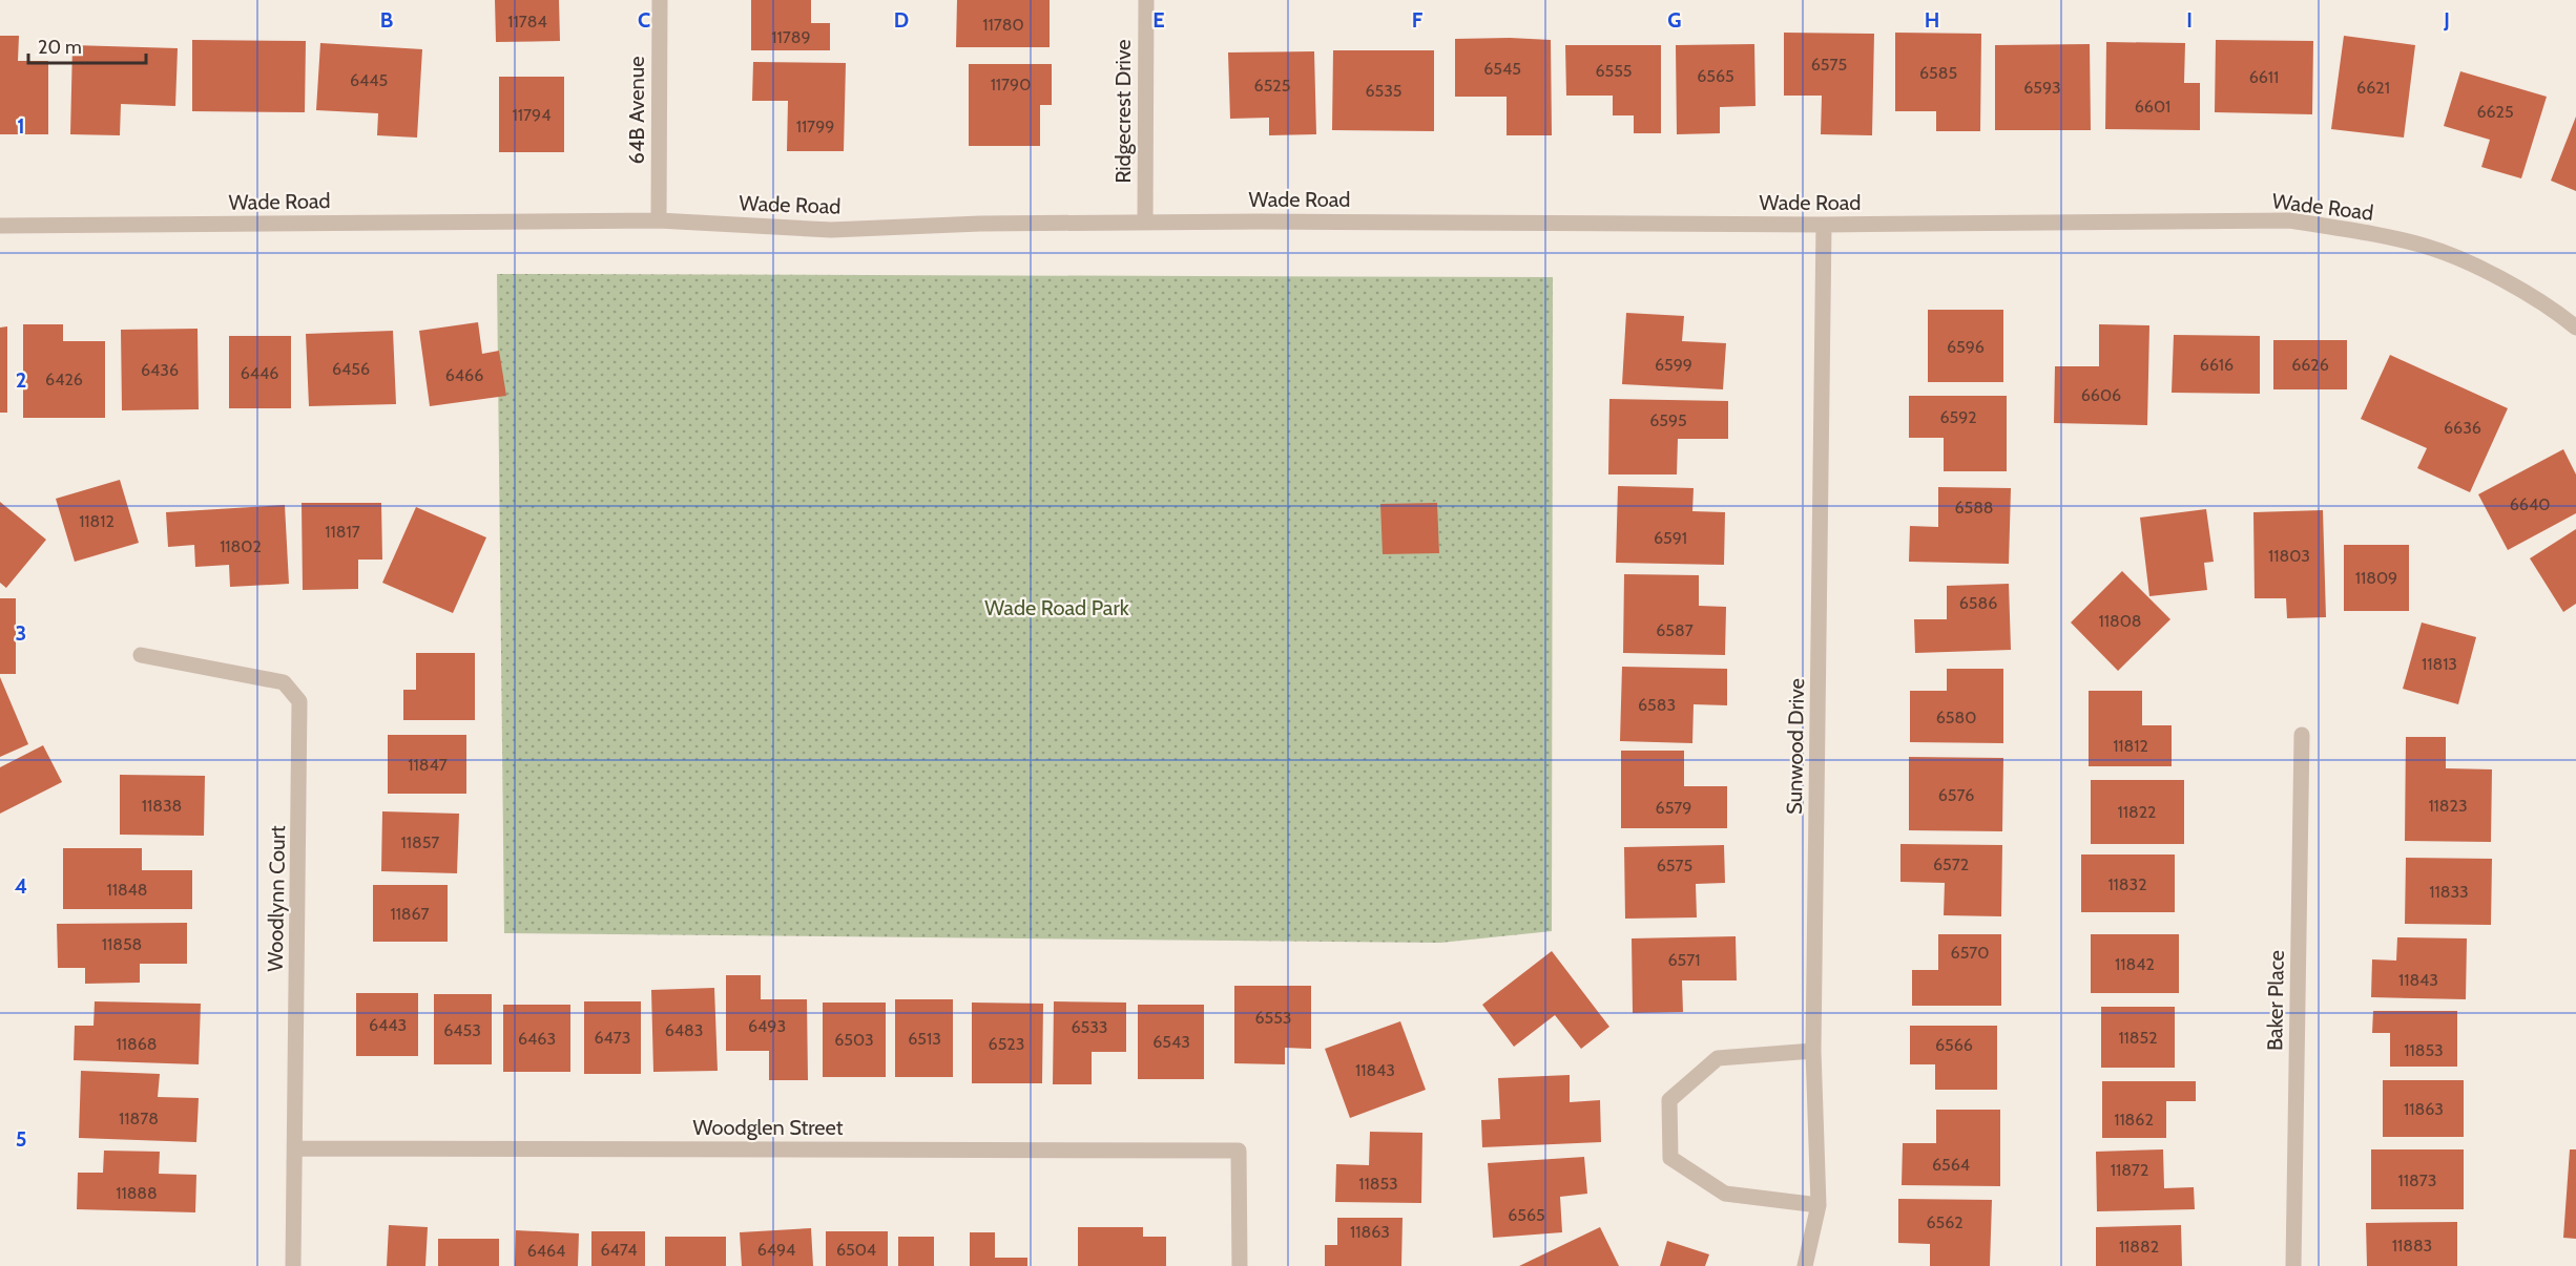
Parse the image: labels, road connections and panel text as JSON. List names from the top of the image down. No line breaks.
{"streets":{"street":["64B Avenue","Ridgecrest Drive","Wade Road","Sunwood Drive","Woodlynn Court","Baker Place","Woodglen Street"]},"crossings":[["64B Avenue","Wade Road"],["Ridgecrest Drive","Wade Road"],["Wade Road","Sunwood Drive"],["Woodlynn Court","Woodglen Street"]],"parks":["Wade Road Park"],"house_numbers":["11784","11780","11789","6575","6545","6555","6585","6565","6611","6445","11790","6525","6593","6621","6535","6601","6625","11794","11799","6596","6599","6616","6626","6456","6436","6446","6466","6426","6606","6592","6595","6636","6640","6588","11812","11817","6591","11802","11803","11809","6586","11808","6587","11813","6583","6580","11812","11847","6576","11838","11823","6579","11822","11857","6572","6575","11832","11848","11833","11867","11858","6570","6571","11842","11843","6553","6443","6493","6533","6453","6483","6473","11852","6463","6513","6503","6543","11868","6523","6566","11853","11843","11863","11878","11862","6564","11872","11873","11853","11888","6565","6562","11863","11883","11882","6474","6494","6504","6464"],"scale_bar":"20 m","grid":{"columns":["B","C","D","E","F","G","H","I","J"],"rows":["1","2","3","4","5"]}}
